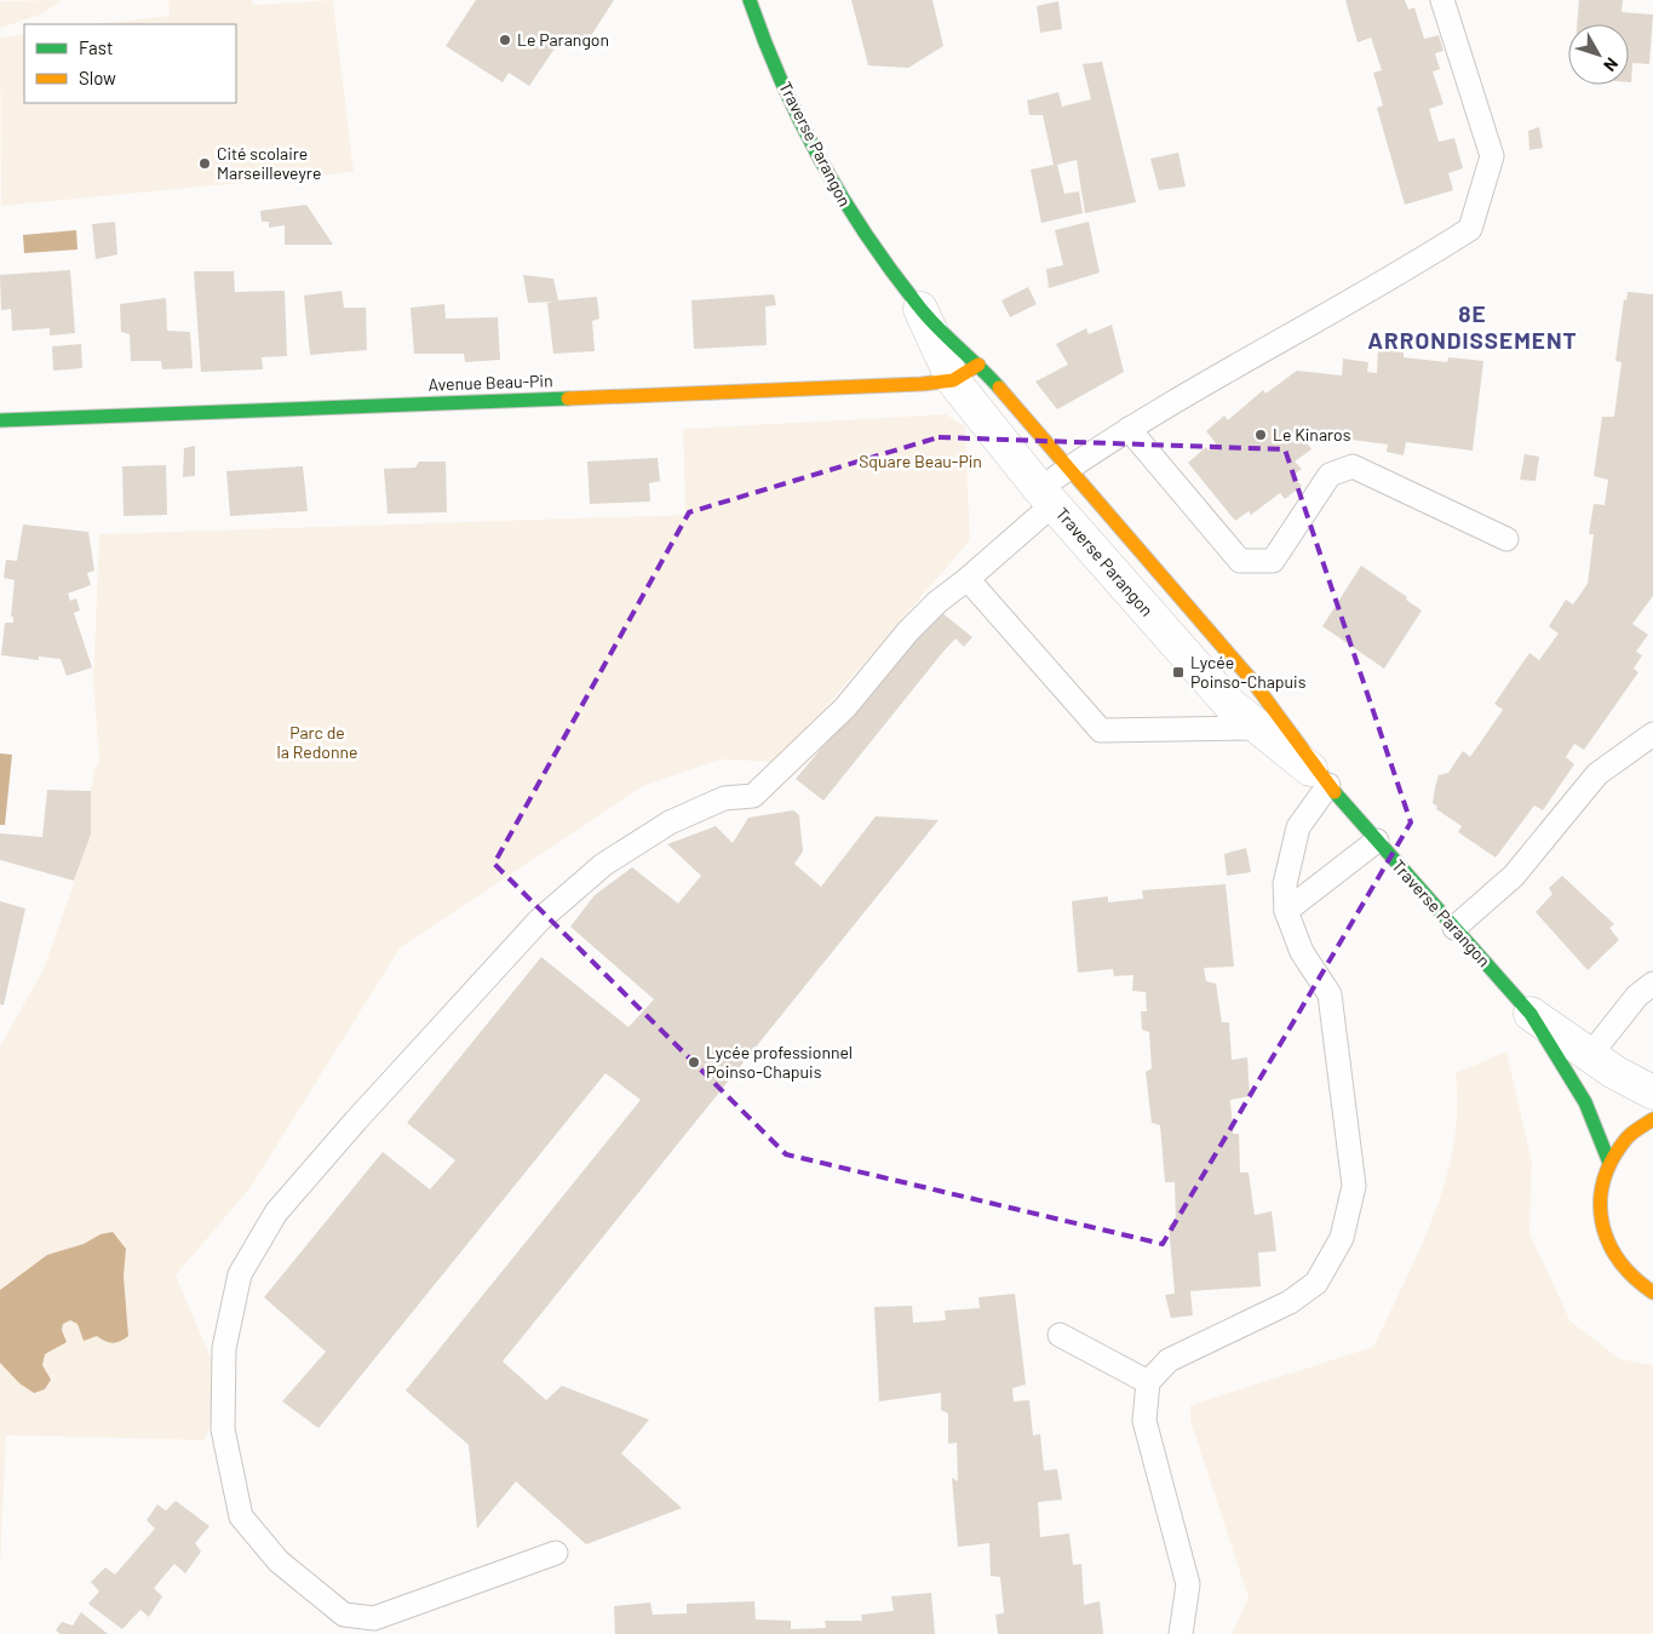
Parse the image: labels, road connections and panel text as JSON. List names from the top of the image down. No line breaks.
{"streets":{"street":["Traverse Parangon","Avenue Beau-Pin"]},"crossings":[["Traverse Parangon","Avenue Beau-Pin"]],"districts":["8E ARRONDISSEMENT"],"parks":["Square Beau-Pin","Parc de la Redonne"],"places":{"other":["Le Parangon","Cité scolaire Marseilleveyre","Le Kinaros","Lycée professionnel Poinso-Chapuis"],"transit":["Lycée Poinso-Chapuis"]},"legend":["Fast","Slow"],"north":"bottom right"}
